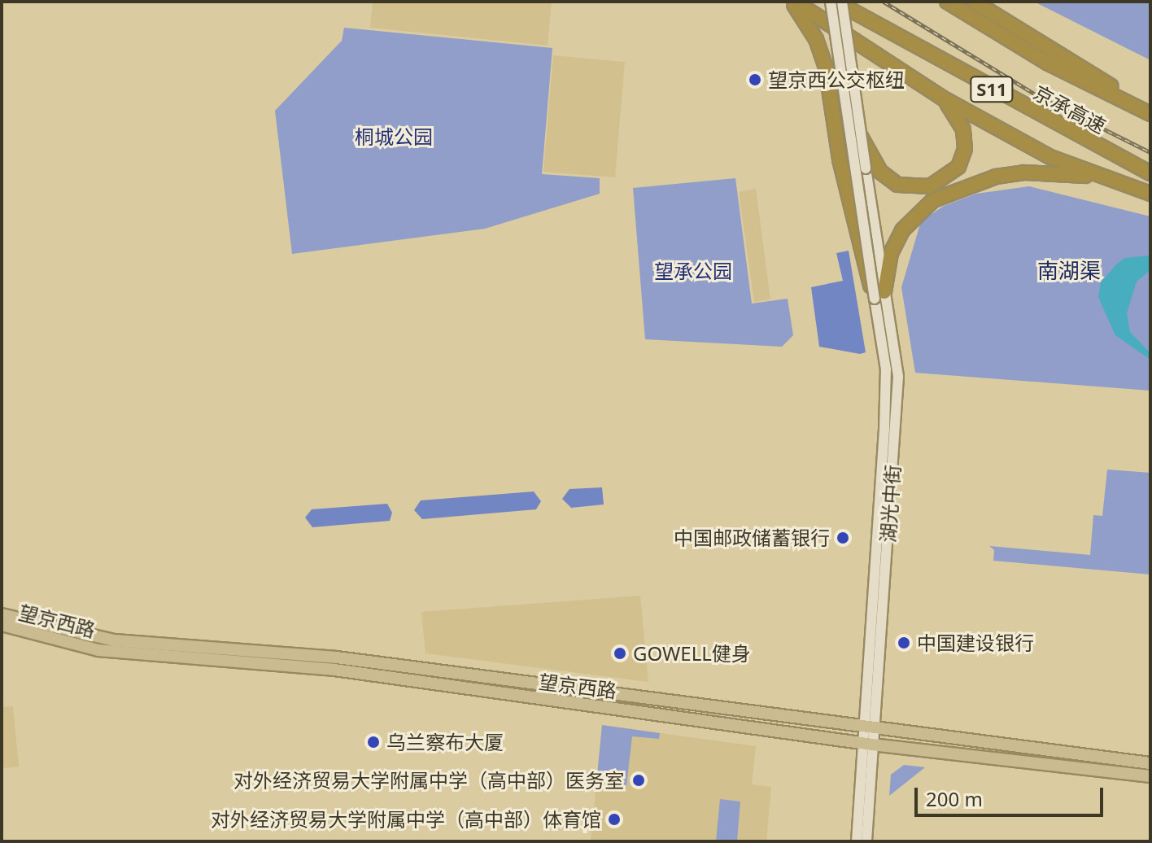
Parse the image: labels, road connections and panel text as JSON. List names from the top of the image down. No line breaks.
{"streets":{"highway":["S11","京承高速"],"main road":["湖光中街","望京西路"]},"crossings":[["湖光中街","望京西路"]],"districts":["南湖渠"],"parks":["桐城公园","望承公园"],"places":["望京西公交枢纽","中国邮政储蓄银行","中国建设银行","GOWELL健身","乌兰察布大厦","对外经济贸易大学附属中学（高中部）医务室","对外经济贸易大学附属中学（高中部）体育馆"],"scale_bar":"200 m"}
